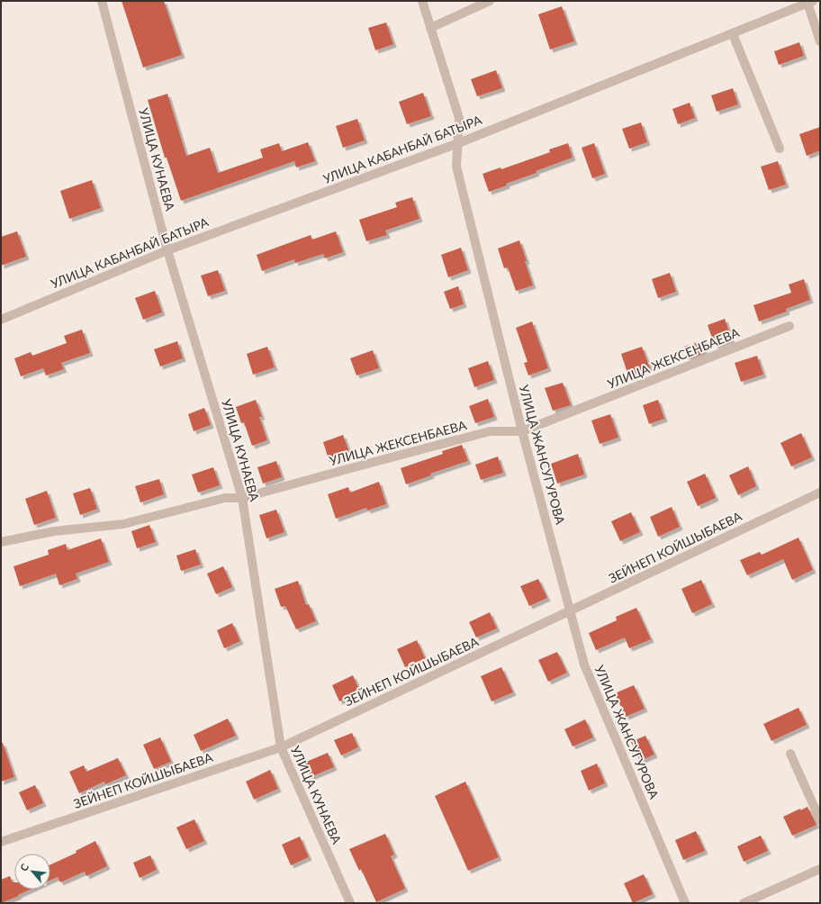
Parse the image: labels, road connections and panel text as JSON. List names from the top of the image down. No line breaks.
{"streets":{"street":["УЛИЦА КАБАНБАЙ БАТЫРА","УЛИЦА КУНАЕВА","УЛИЦА ЖЕКСЕНБАЕВА","УЛИЦА ЖАНСУГУРОВА","ЗЕЙНЕП КОЙШЫБАЕВА"]},"crossings":[["УЛИЦА КАБАНБАЙ БАТЫРА","УЛИЦА КУНАЕВА"],["УЛИЦА КАБАНБАЙ БАТЫРА","УЛИЦА ЖАНСУГУРОВА"],["УЛИЦА КУНАЕВА","УЛИЦА ЖЕКСЕНБАЕВА"],["УЛИЦА КУНАЕВА","ЗЕЙНЕП КОЙШЫБАЕВА"],["УЛИЦА ЖЕКСЕНБАЕВА","УЛИЦА ЖАНСУГУРОВА"],["УЛИЦА ЖАНСУГУРОВА","ЗЕЙНЕП КОЙШЫБАЕВА"]],"north":"top left"}
